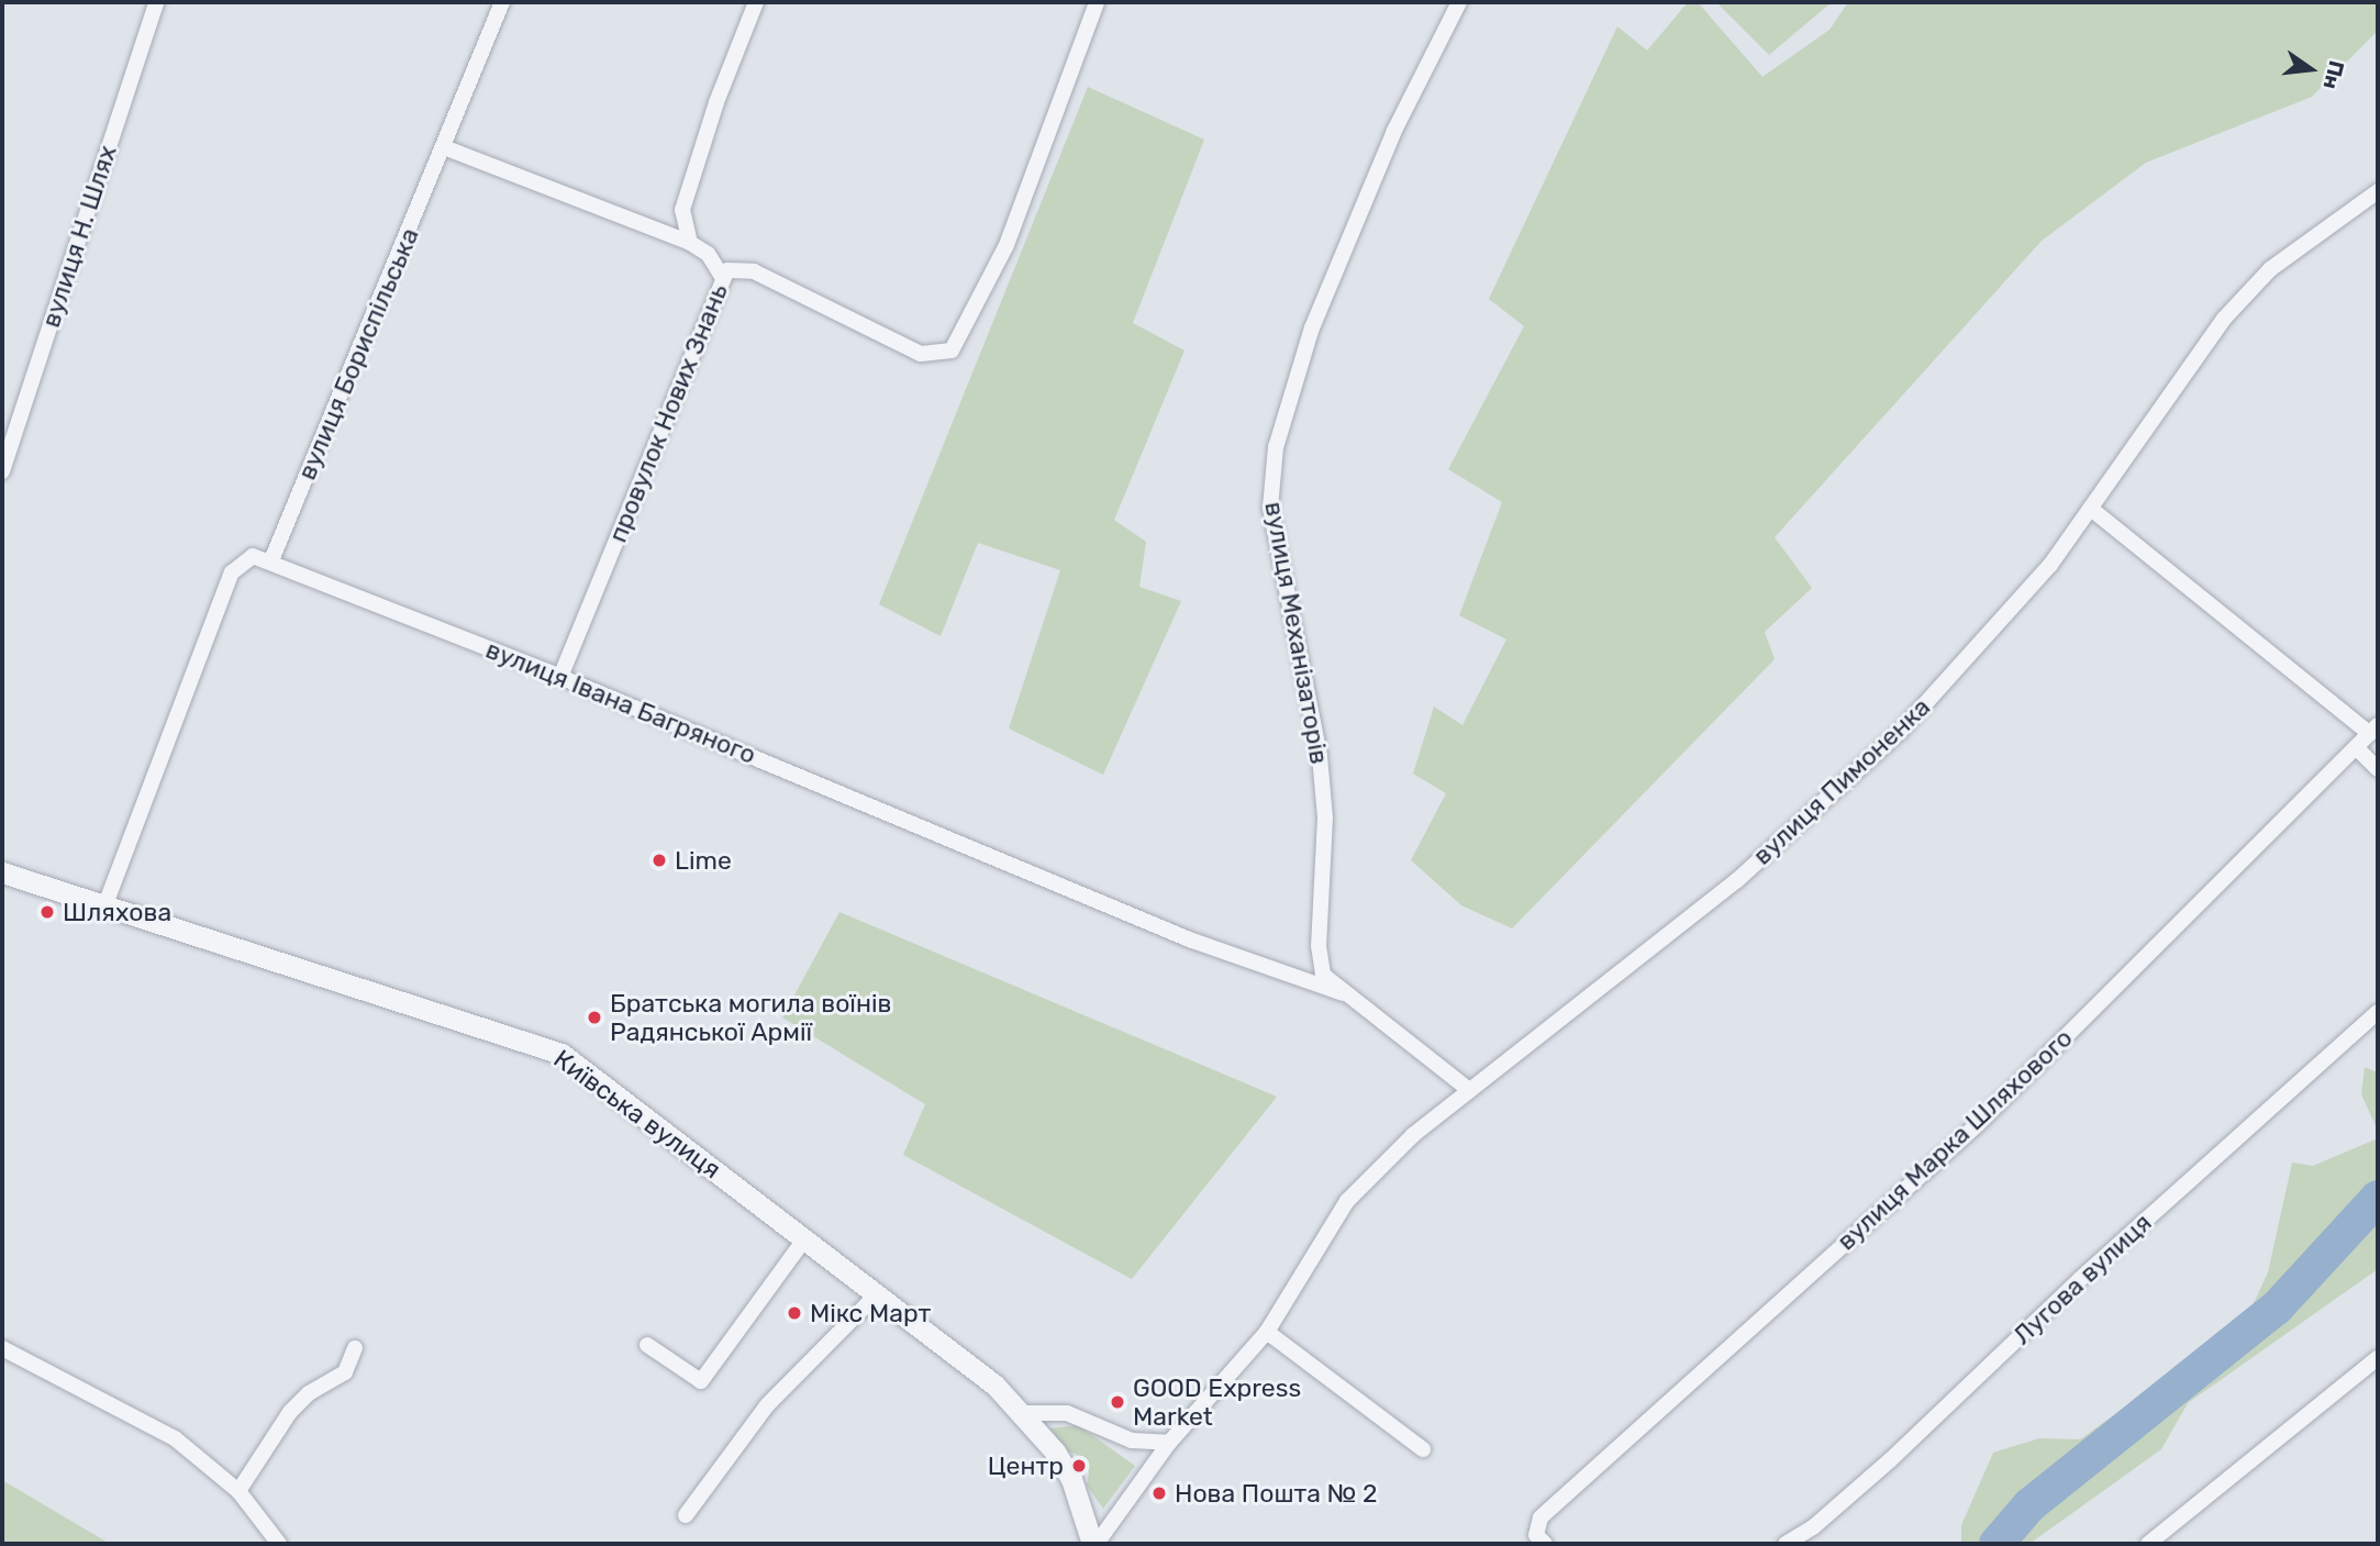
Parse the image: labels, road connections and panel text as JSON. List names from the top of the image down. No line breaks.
{"streets":{"street":["вулиця Н. Шлях","вулиця Бориспільська","провулок Нових Знань","вулиця Механізаторів","вулиця Івана Багряного","вулиця Пимоненка","Київська вулиця","вулиця Марка Шляхового","Лугова вулиця"]},"crossings":[["вулиця Бориспільська","вулиця Івана Багряного"],["провулок Нових Знань","вулиця Івана Багряного"],["вулиця Механізаторів","вулиця Івана Багряного"],["вулиця Механізаторів","вулиця Пимоненка"],["вулиця Пимоненка","Київська вулиця"]],"places":["Lime","Шляхова","Братська могила воїнів Радянської Армії","Мікс Март","GOOD Express Market","Центр","Нова Пошта № 2"],"north":"right"}
